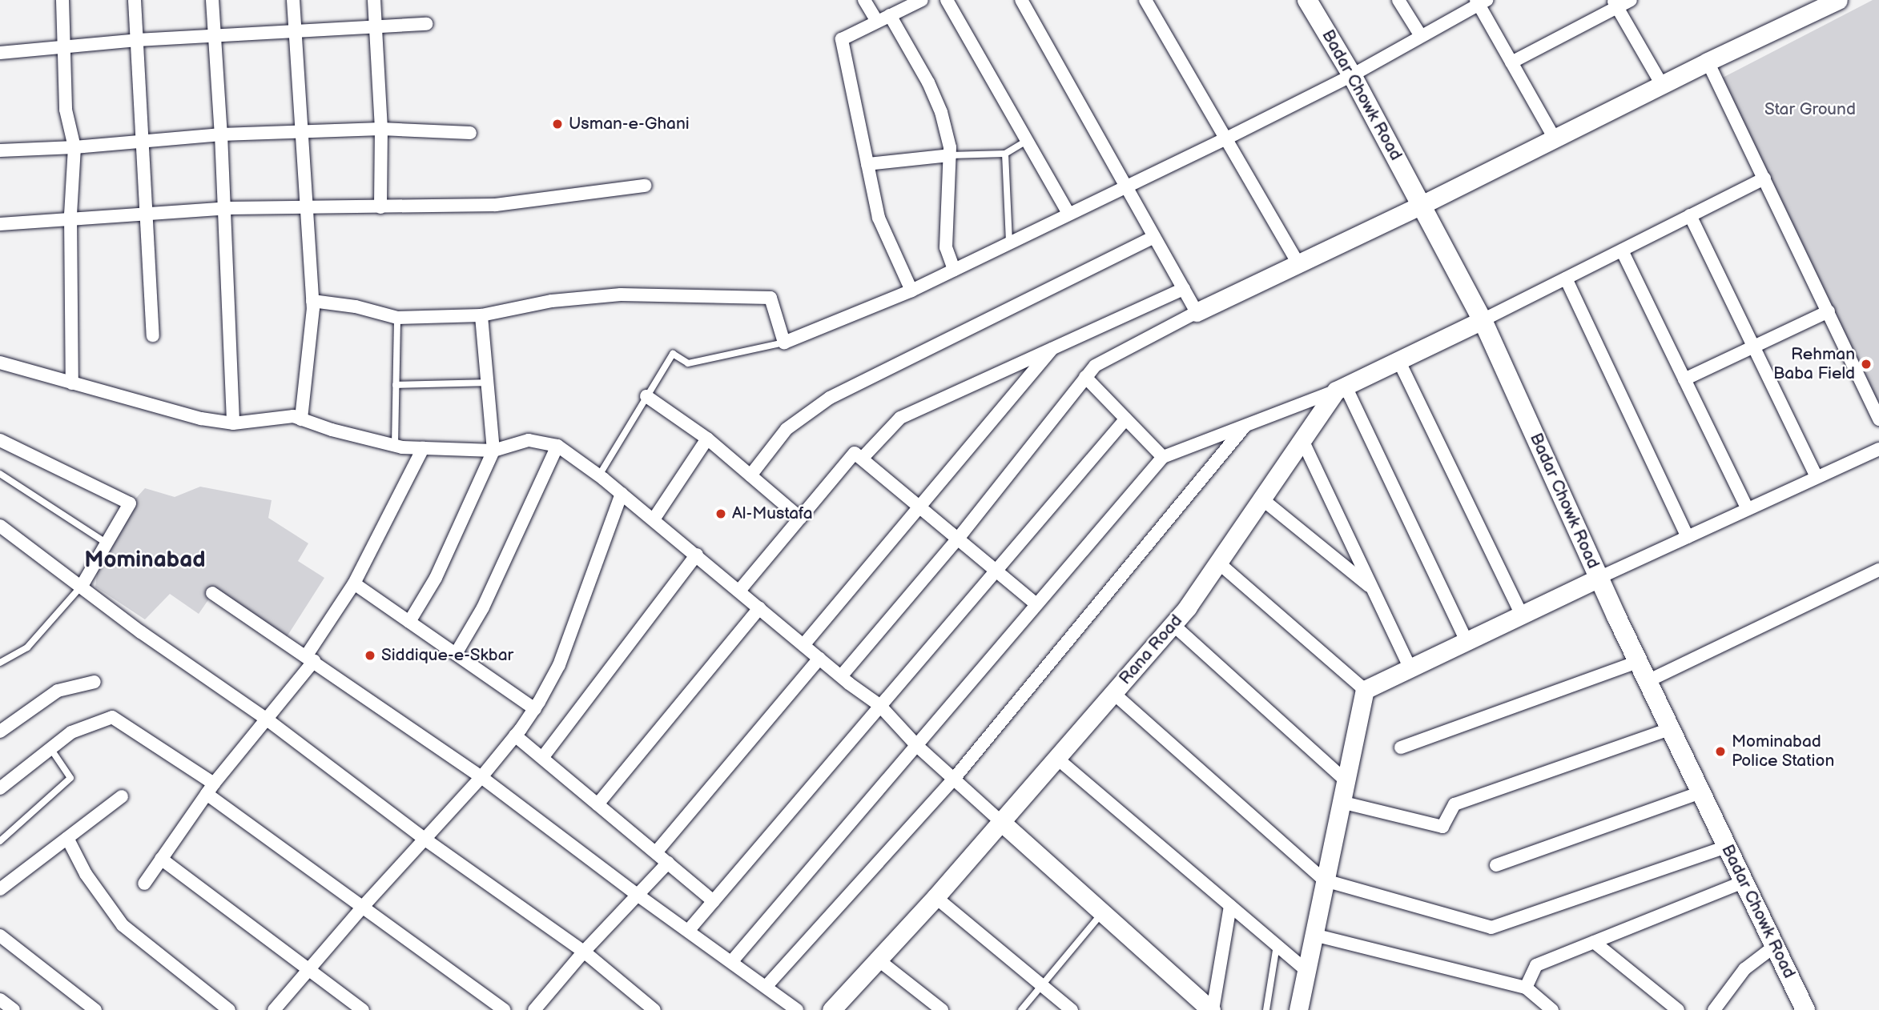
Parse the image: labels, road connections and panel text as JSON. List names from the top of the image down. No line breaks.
{"streets":{"main road":["Badar Chowk Road"],"street":["Rana Road"]},"districts":["Mominabad"],"parks":["Star Ground"],"places":["Usman-e-Ghani","Rehman Baba Field","Al-Mustafa","Siddique-e-Skbar","Mominabad Police Station"]}
